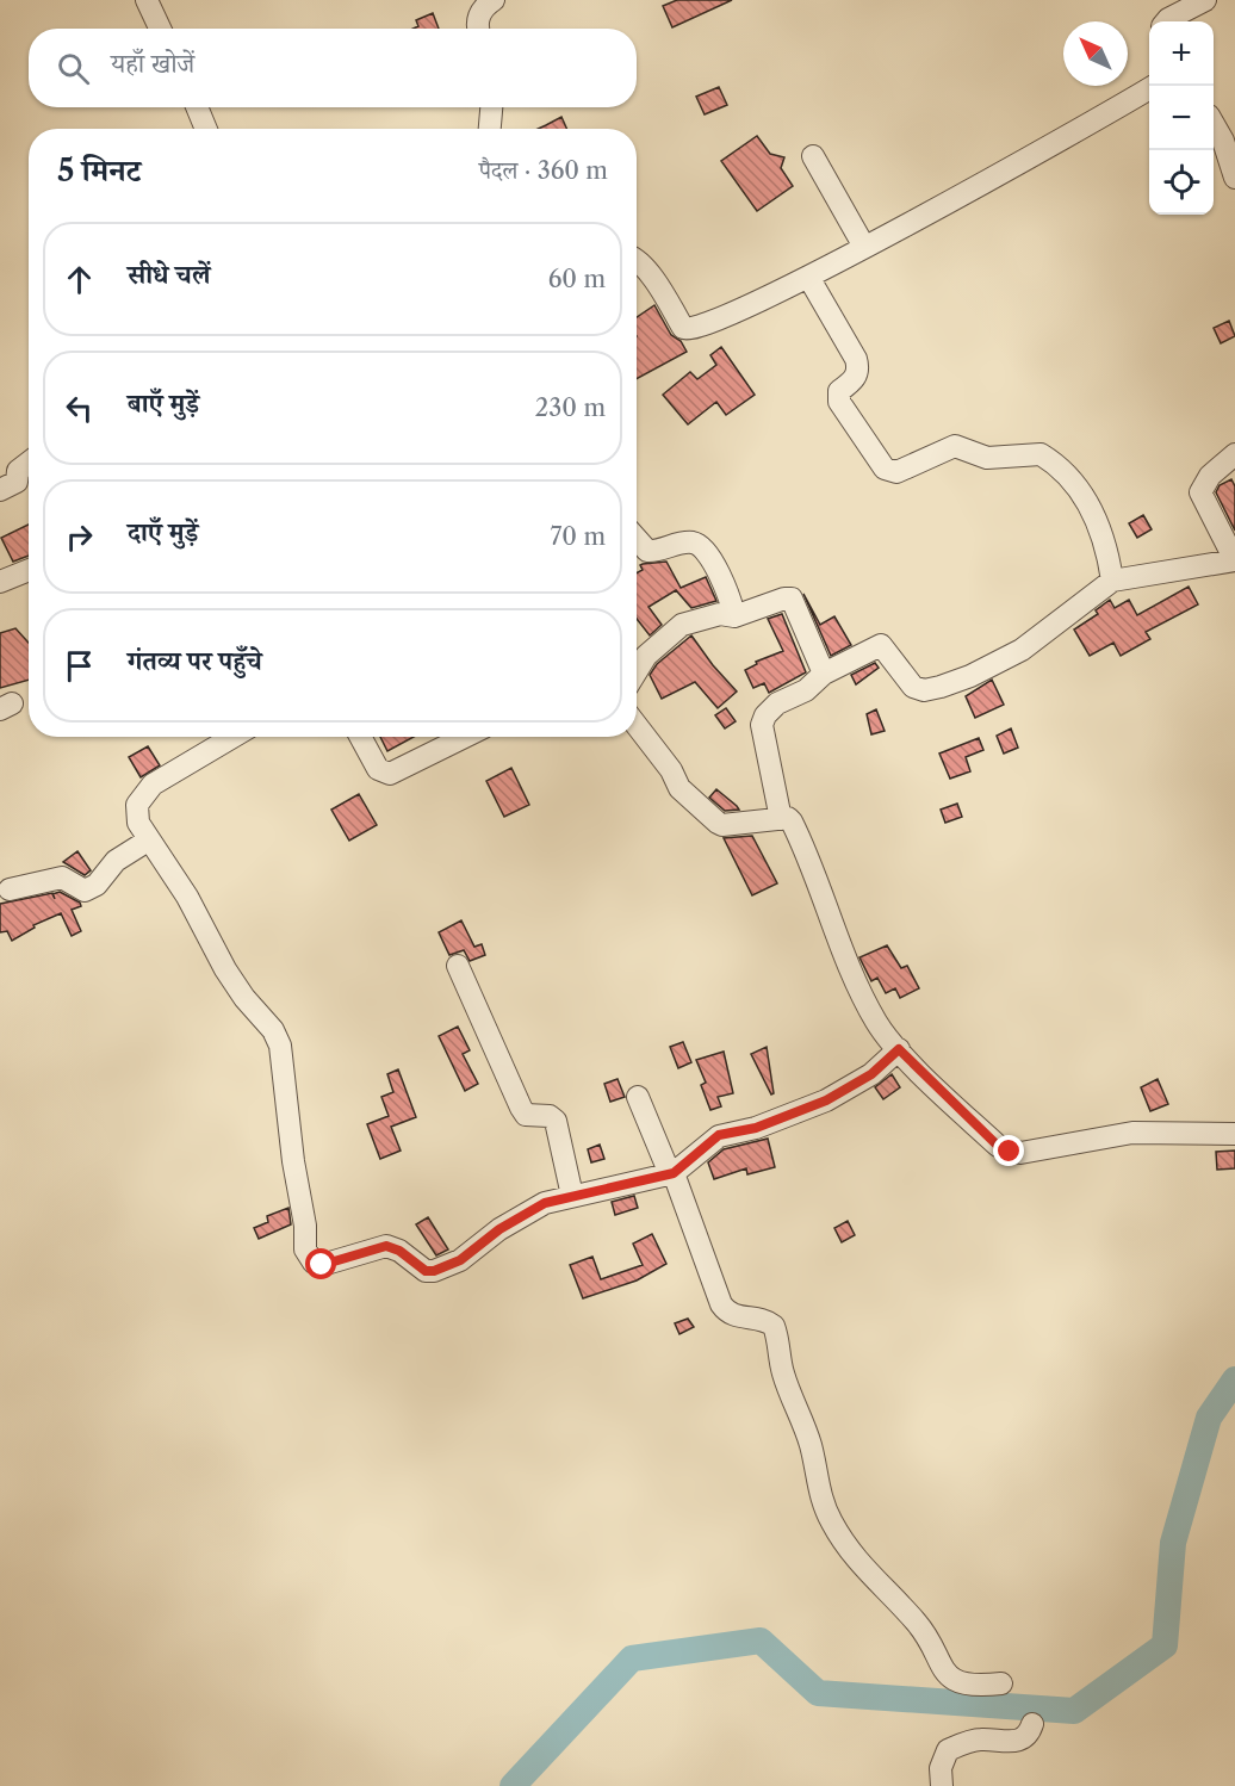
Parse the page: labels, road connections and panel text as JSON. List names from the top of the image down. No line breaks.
{"north":"top left","page":{"map_buttons":["+","−"],"search":"यहाँ खोजें","heading":["5 मिनट","पैदल · 360 m"],"list":[["सीधे चलें","60 m"],["बाएँ मुड़ें","230 m"],["दाएँ मुड़ें","70 m"],"गंतव्य पर पहुँचे"]}}
